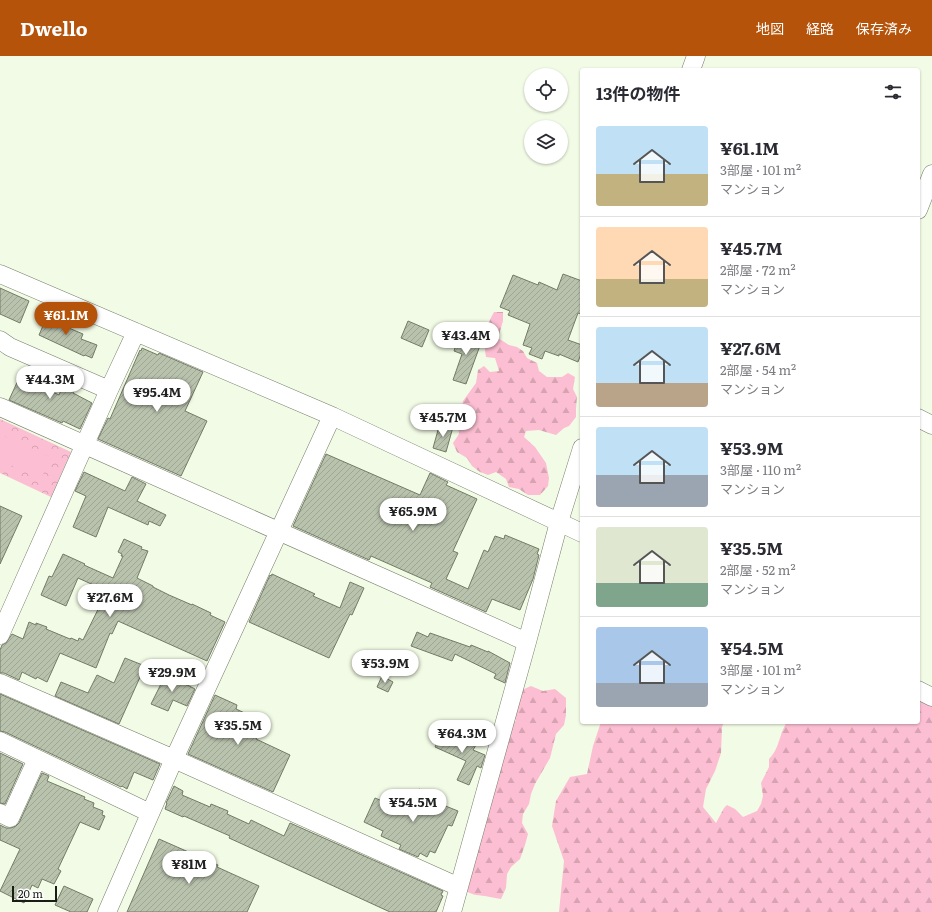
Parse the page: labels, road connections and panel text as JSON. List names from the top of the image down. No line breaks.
{"scale_bar":"20 m","page":{"header":"Dwello","nav":["地図","経路","保存済み"],"heading":"13件の物件","list":[{"name":"¥61.1M","note":"3部屋 · 101 m² · マンション"},{"name":"¥45.7M","note":"2部屋 · 72 m² · マンション"},{"name":"¥27.6M","note":"2部屋 · 54 m² · マンション"},{"name":"¥53.9M","note":"3部屋 · 110 m² · マンション"},{"name":"¥35.5M","note":"2部屋 · 52 m² · マンション"},{"name":"¥54.5M","note":"3部屋 · 101 m² · マンション"}],"price":["¥61.1M","¥43.4M","¥44.3M","¥95.4M","¥45.7M","¥65.9M","¥27.6M","¥53.9M","¥29.9M","¥35.5M","¥64.3M","¥54.5M","¥81M"],"scale":"20 m"}}
